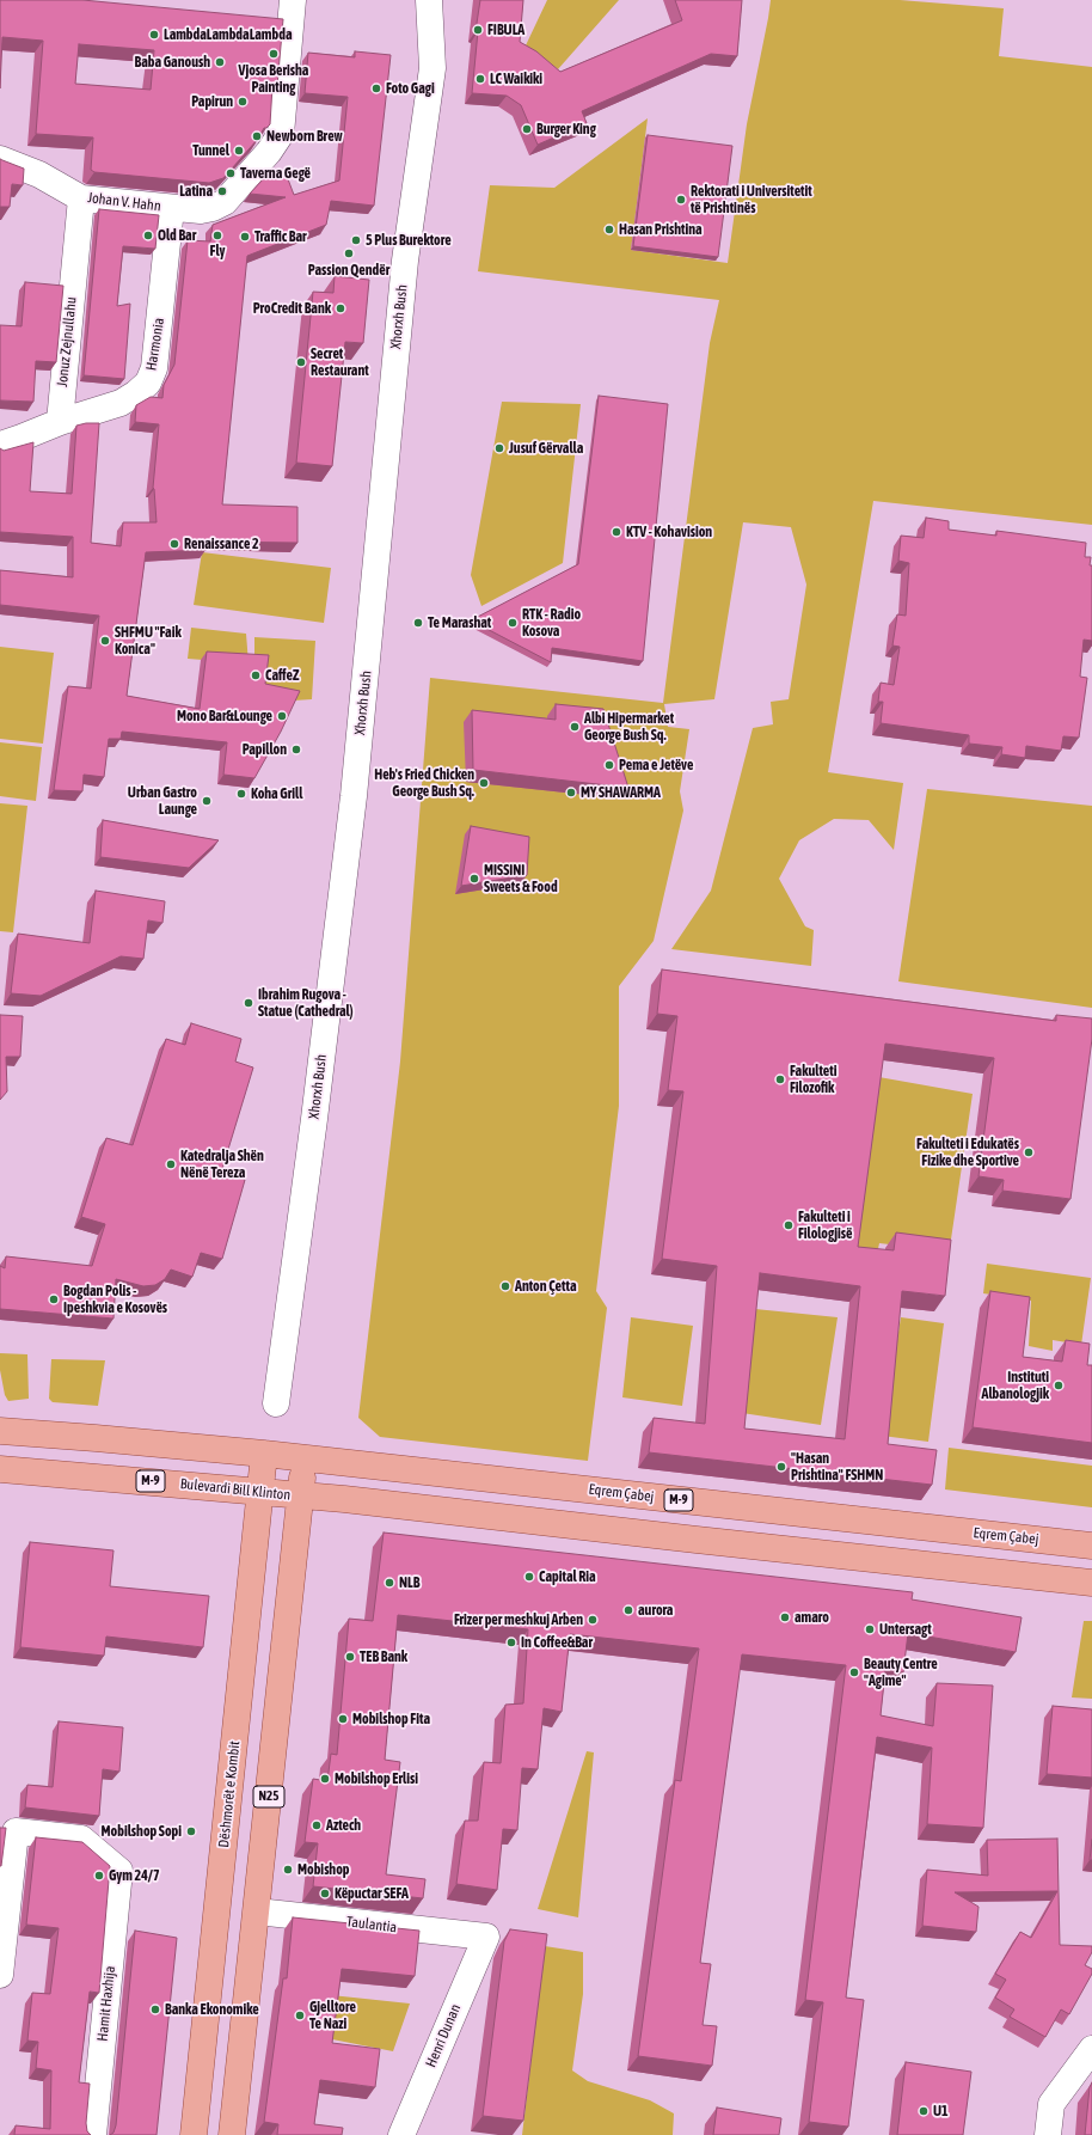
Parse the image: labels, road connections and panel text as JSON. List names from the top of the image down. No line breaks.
{"streets":{"main road":["M-9","Bulevardi Bill Klinton","Eqrem Çabej","Dëshmorët e Kombit","N25"],"street":["Johan V. Hahn","Xhorxh Bush","Jonuz Zejnullahu","Harmonia","Taulantia","Hamit Haxhija","Henri Dunan"]},"crossings":[["Johan V. Hahn","Jonuz Zejnullahu"],["Johan V. Hahn","Harmonia"],["Jonuz Zejnullahu","Harmonia"],["M-9","Bulevardi Bill Klinton"],["M-9","Eqrem Çabej"],["M-9","Dëshmorët e Kombit"],["M-9","N25"],["Bulevardi Bill Klinton","Dëshmorët e Kombit"],["Bulevardi Bill Klinton","N25"],["Eqrem Çabej","Dëshmorët e Kombit"],["Eqrem Çabej","N25"],["N25","Taulantia"],["Taulantia","Henri Dunan"]],"places":["FIBULA","LambdaLambdaLambda","Vjosa Berisha Painting","Baba Ganoush","LC Waikiki","Foto Gagi","Papirun","Burger King","Newborn Brew","Tunnel","Taverna Gegë","Latina","Rektorati i Universitetit të Prishtinës","Hasan Prishtina","Old Bar","Fly","Traffic Bar","5 Plus Burektore","Passion Qendër","ProCredit Bank","Secret Restaurant","Jusuf Gërvalla","KTV - Kohavision","Renaissance 2","Te Marashat","RTK - Radio Kosova","SHFMU \"Faik Konica\"","CaffeZ","Mono Bar&Lounge","Albi Hipermarket George Bush Sq.","Papillon","Pema e Jetëve","Heb's Fried Chicken George Bush Sq.","MY SHAWARMA","Koha Grill","Urban Gastro Launge","MISSINI Sweets & Food","Ibrahim Rugova - Statue (Cathedral)","Fakulteti Filozofik","Fakulteti i Edukatës Fizike dhe Sportive","Katedralja Shën Nënë Tereza","Fakulteti i Filologjisë","Anton Çetta","Bogdan Polis - Ipeshkvia e Kosovës","Instituti Albanologjik","\"Hasan Prishtina\" FSHMN","Capital Ria","NLB","aurora","amaro","Frizer per meshkuj Arben","Untersagt","In Coffee&Bar","TEB Bank","Beauty Centre \"Agime\"","Mobilshop Fita","Mobilshop Erlisi","Aztech","Mobilshop Sopi","Mobishop","Gym 24/7","Këpuctar SEFA","Banka Ekonomike","Gjelltore Te Nazi","U1"]}
